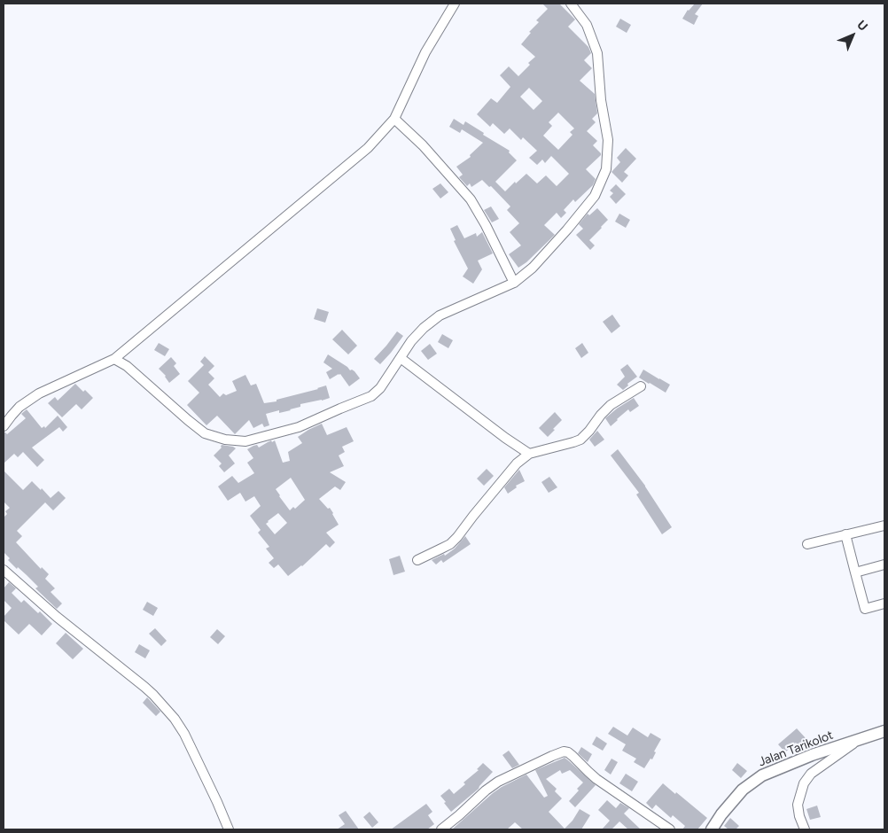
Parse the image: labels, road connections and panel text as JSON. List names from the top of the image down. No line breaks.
{"streets":{"street":["Jalan Tarikolot"]},"north":"top right"}
